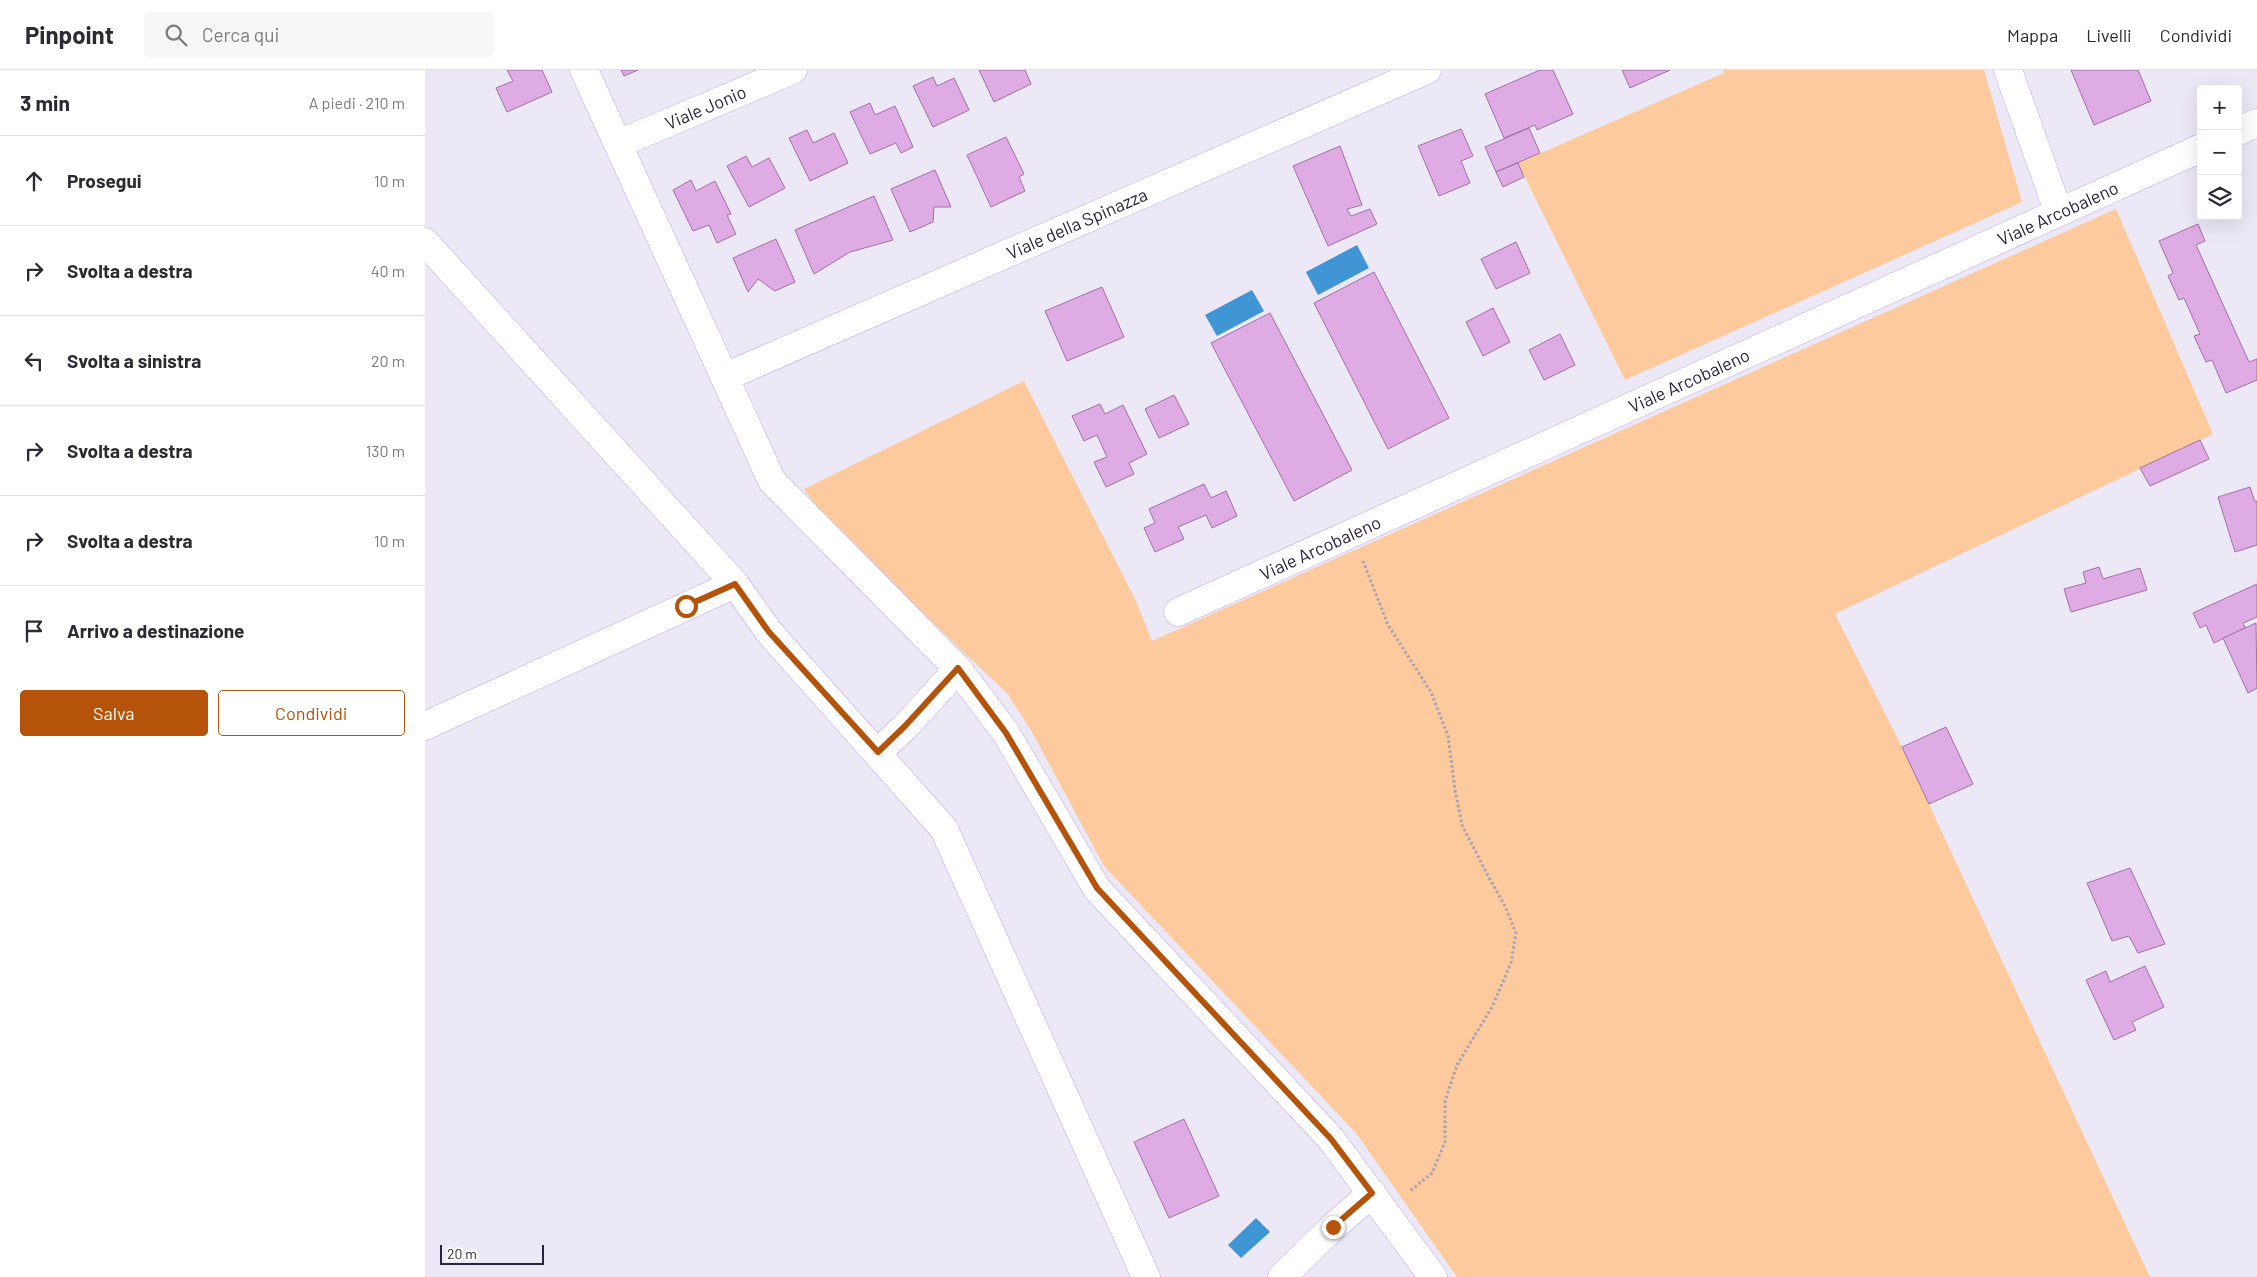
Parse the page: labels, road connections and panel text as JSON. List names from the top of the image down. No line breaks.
{"streets":{"street":["Viale Jonio","Viale Arcobaleno","Viale della Spinazza"]},"scale_bar":"20 m","page":{"header":"Pinpoint","search":"Cerca qui","nav":["Mappa","Livelli","Condividi"],"heading":["3 min","A piedi · 210 m"],"map_buttons":["+","−"],"list":[["Prosegui","10 m"],["Svolta a destra","40 m"],["Svolta a sinistra","20 m"],["Svolta a destra","130 m"],["Svolta a destra","10 m"],"Arrivo a destinazione"],"buttons":["Salva","Condividi"],"scale":"20 m"}}
